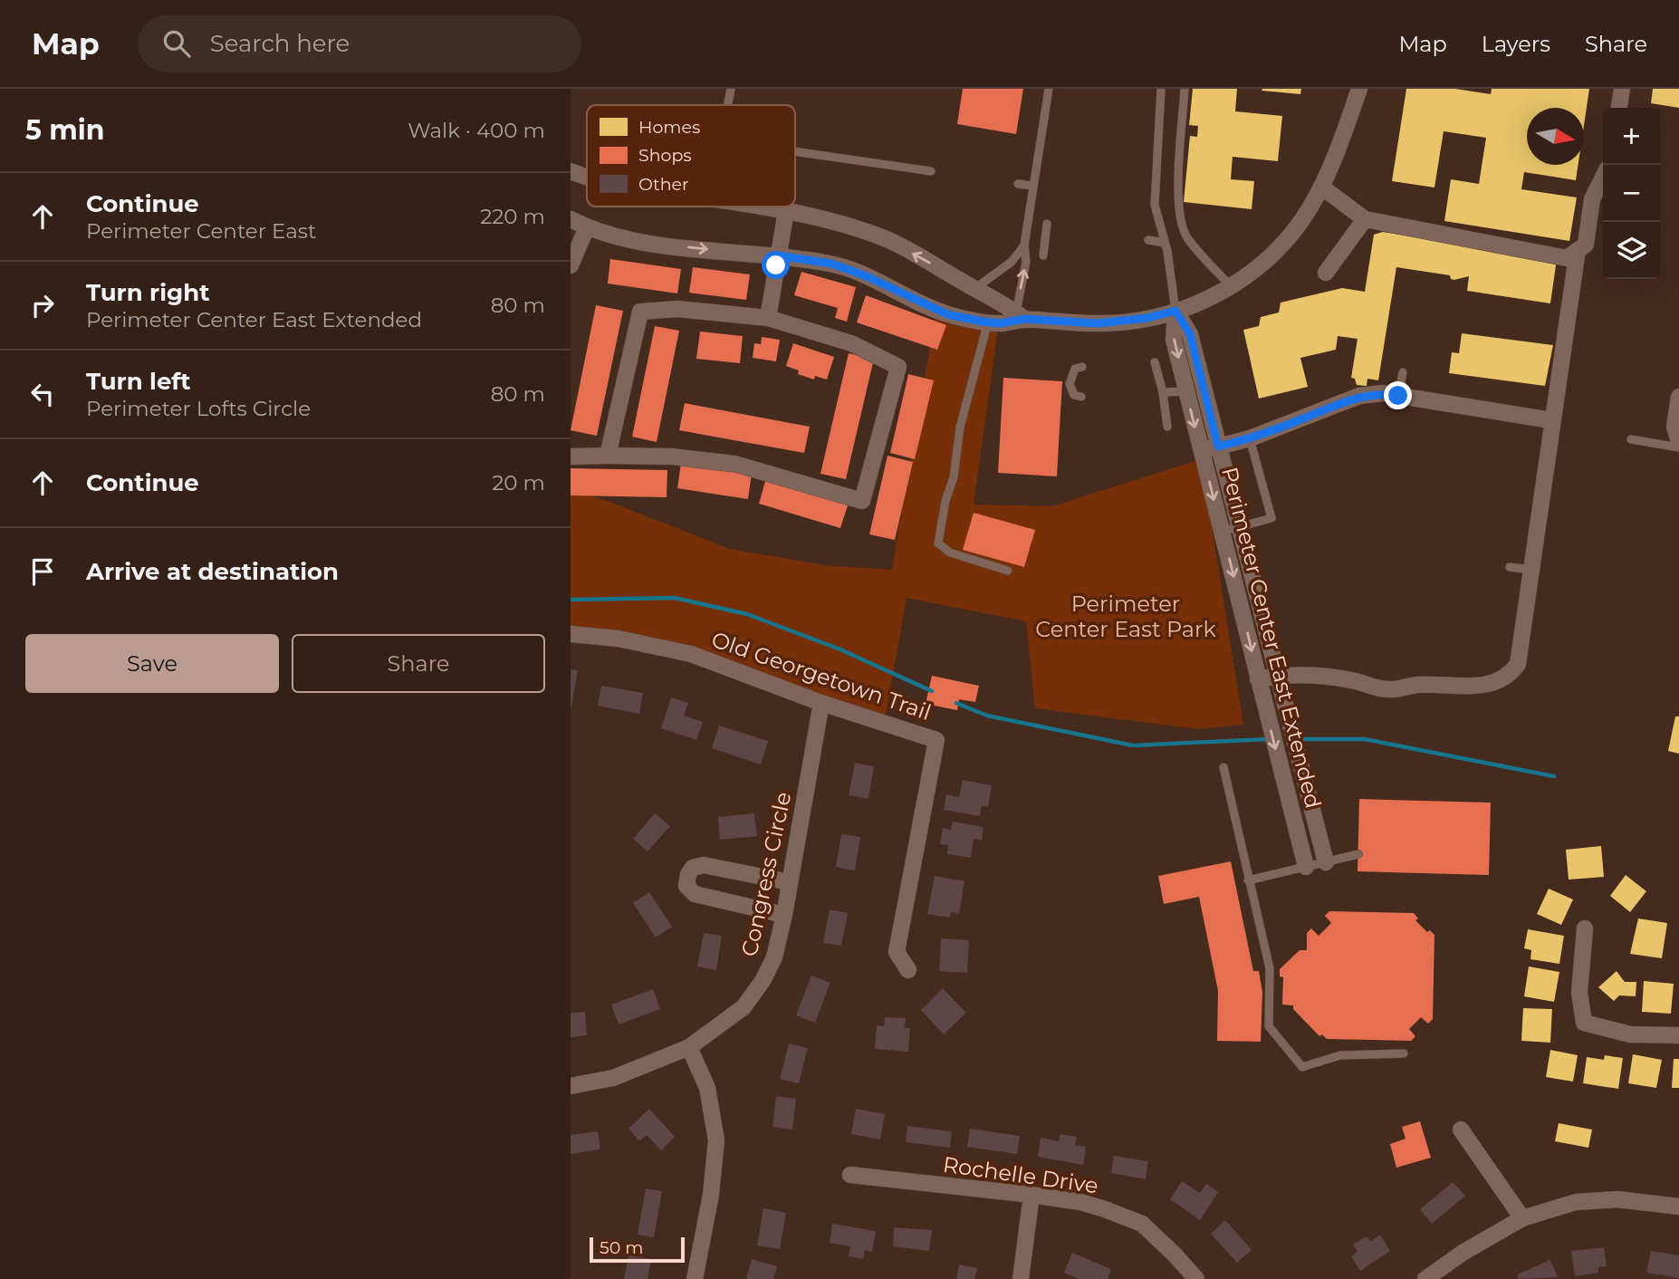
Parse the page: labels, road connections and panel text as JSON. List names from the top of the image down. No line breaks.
{"streets":{"street":["Perimeter Center East Extended","Old Georgetown Trail","Congress Circle","Rochelle Drive"]},"crossings":[["Old Georgetown Trail","Congress Circle"]],"parks":["Perimeter Center East Park"],"legend":["Homes","Shops","Other"],"scale_bar":"50 m","north":"right","page":{"header":"Map","search":"Search here","nav":["Map","Layers","Share"],"heading":["5 min","Walk · 400 m"],"map_buttons":["+","−"],"list":[["Continue","Perimeter Center East","220 m"],["Turn right","Perimeter Center East Extended","80 m"],["Turn left","Perimeter Lofts Circle","80 m"],["Continue","20 m"],"Arrive at destination"],"buttons":["Save","Share"],"scale":"50 m"}}
